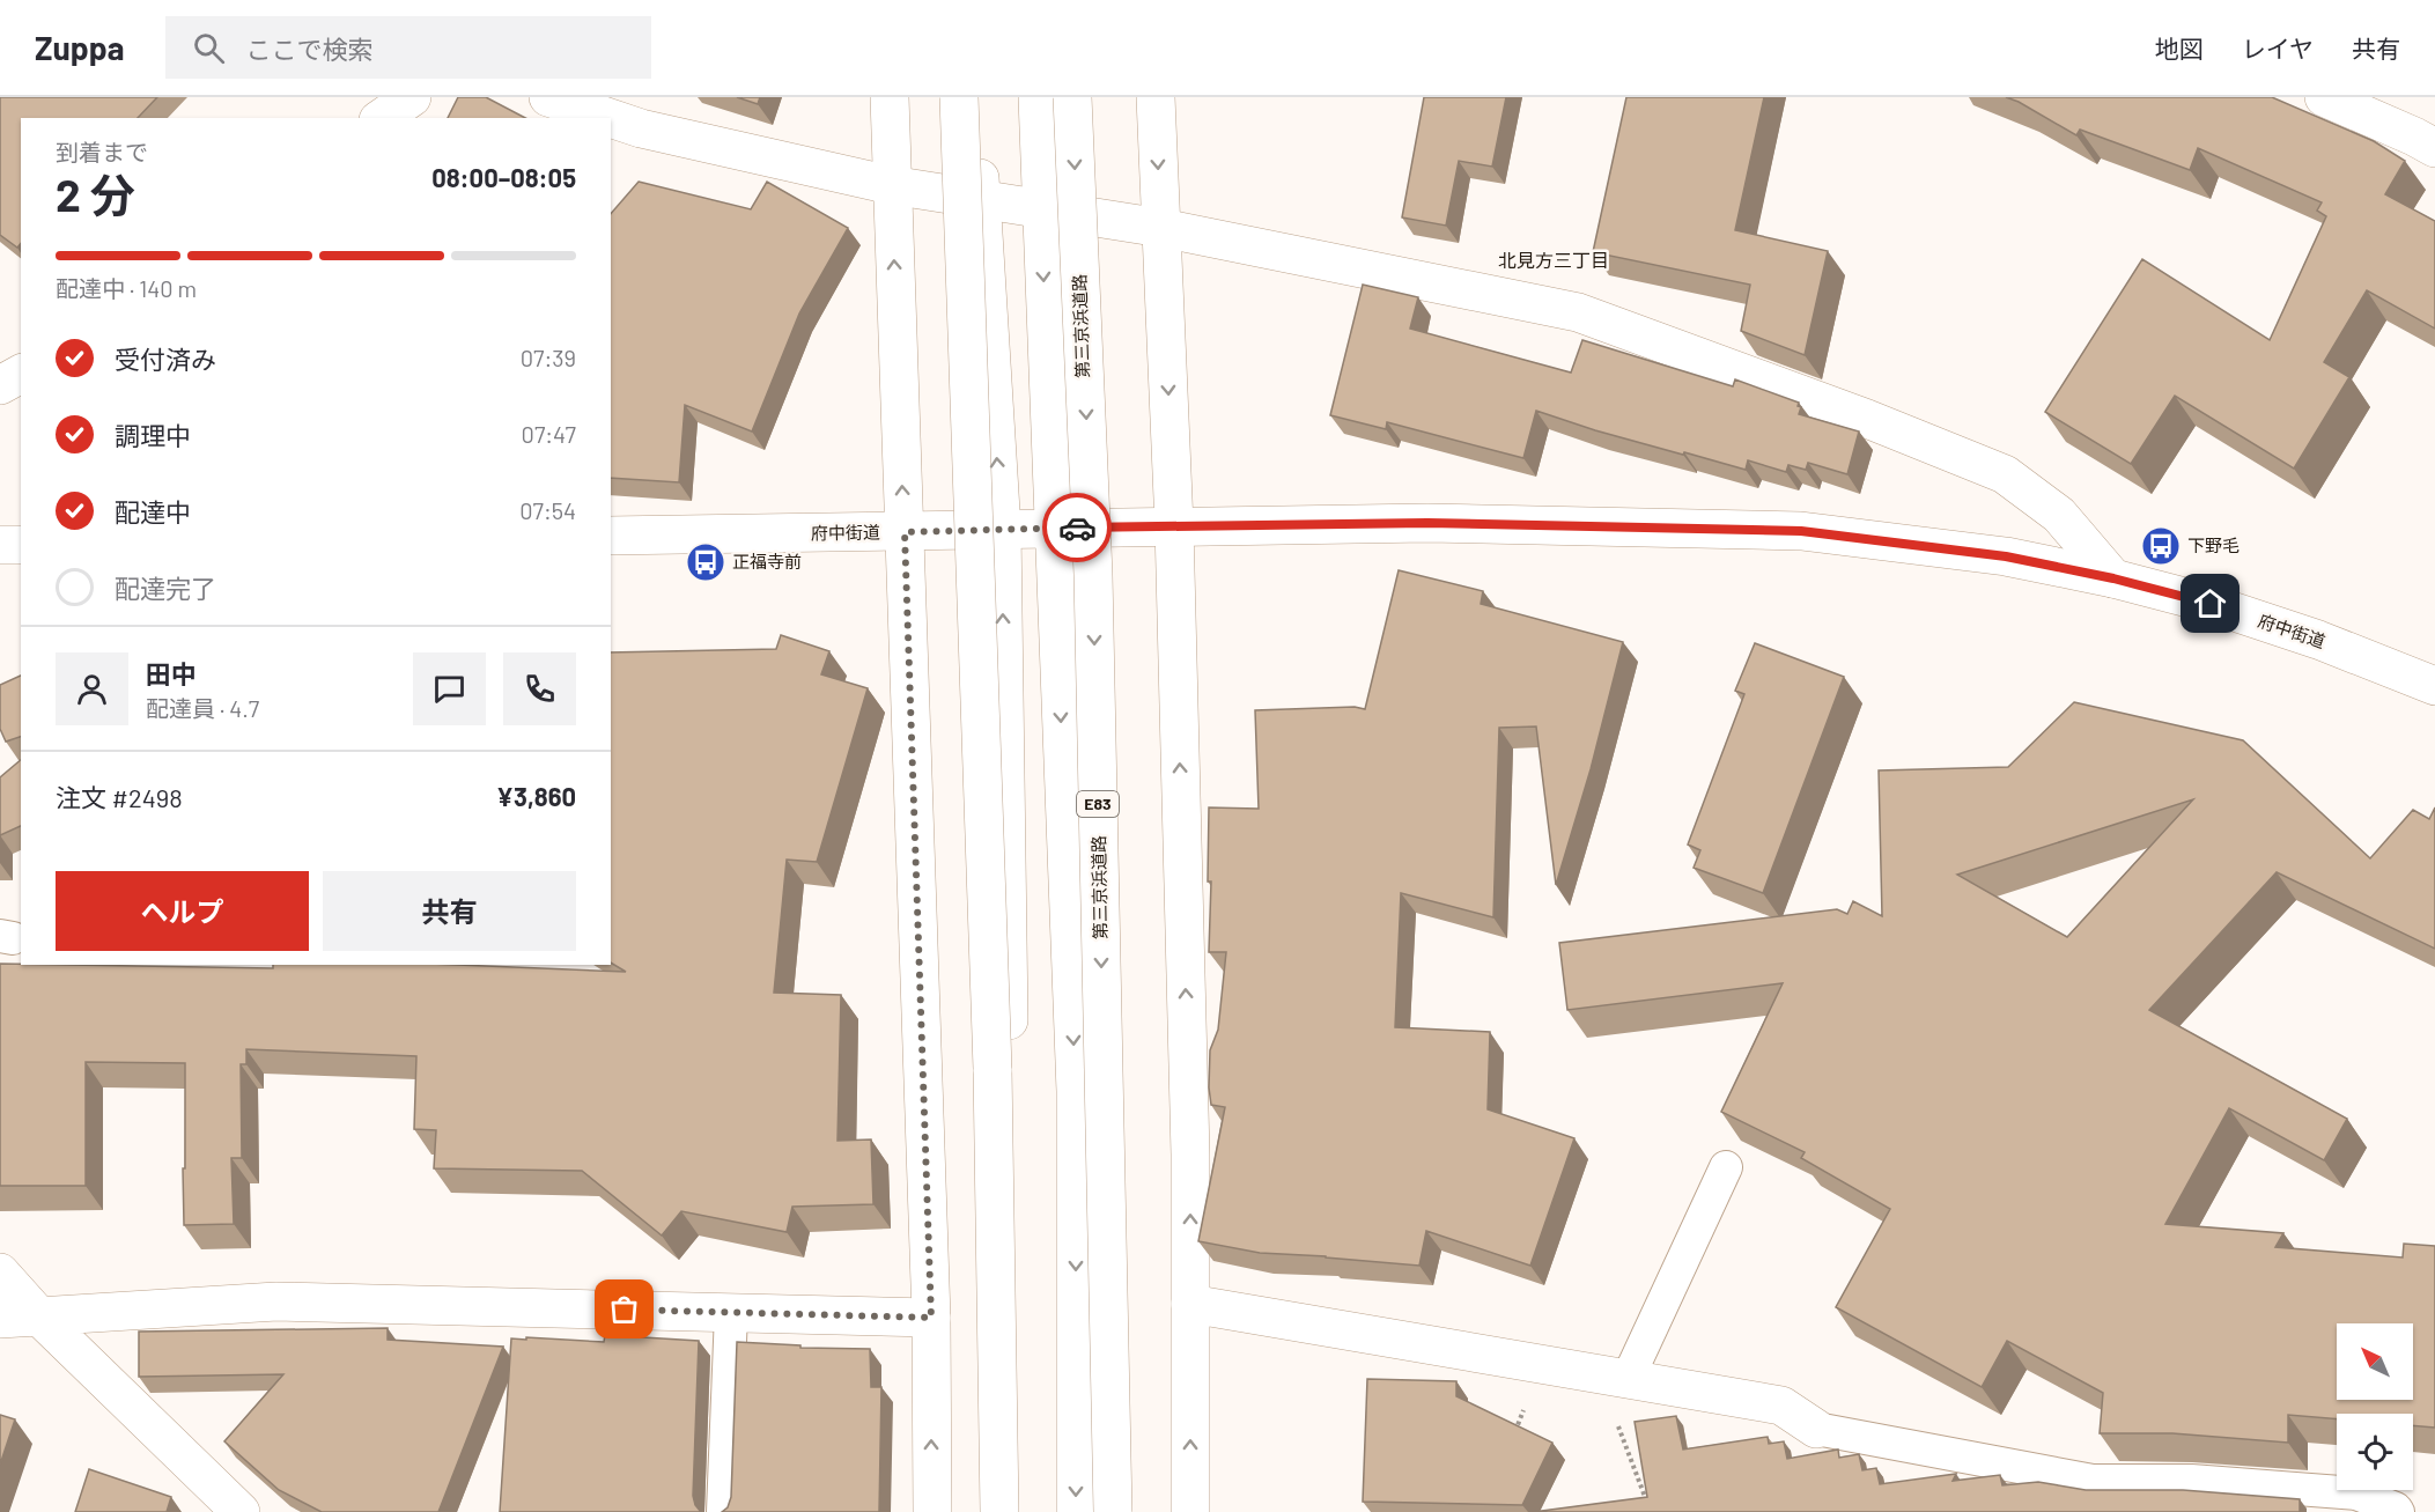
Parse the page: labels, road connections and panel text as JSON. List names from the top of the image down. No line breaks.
{"streets":{"main road":["第三京浜道路","府中街道","E83"]},"districts":["北見方三丁目"],"places":{"bus stop":["下野毛","正福寺前"]},"north":"top left","page":{"header":"Zuppa","search":"ここで検索","nav":["地図","レイヤ","共有"],"heading":["2 分","到着まで","08:00–08:05"],"panel":["田中","配達員 · 4.7","注文 #2498","¥3,860"],"bar":"配達中 · 140 m","list":[["受付済み","07:39"],["調理中","07:47"],["配達中","07:54"],"配達完了"],"buttons":["ヘルプ","共有"]}}
